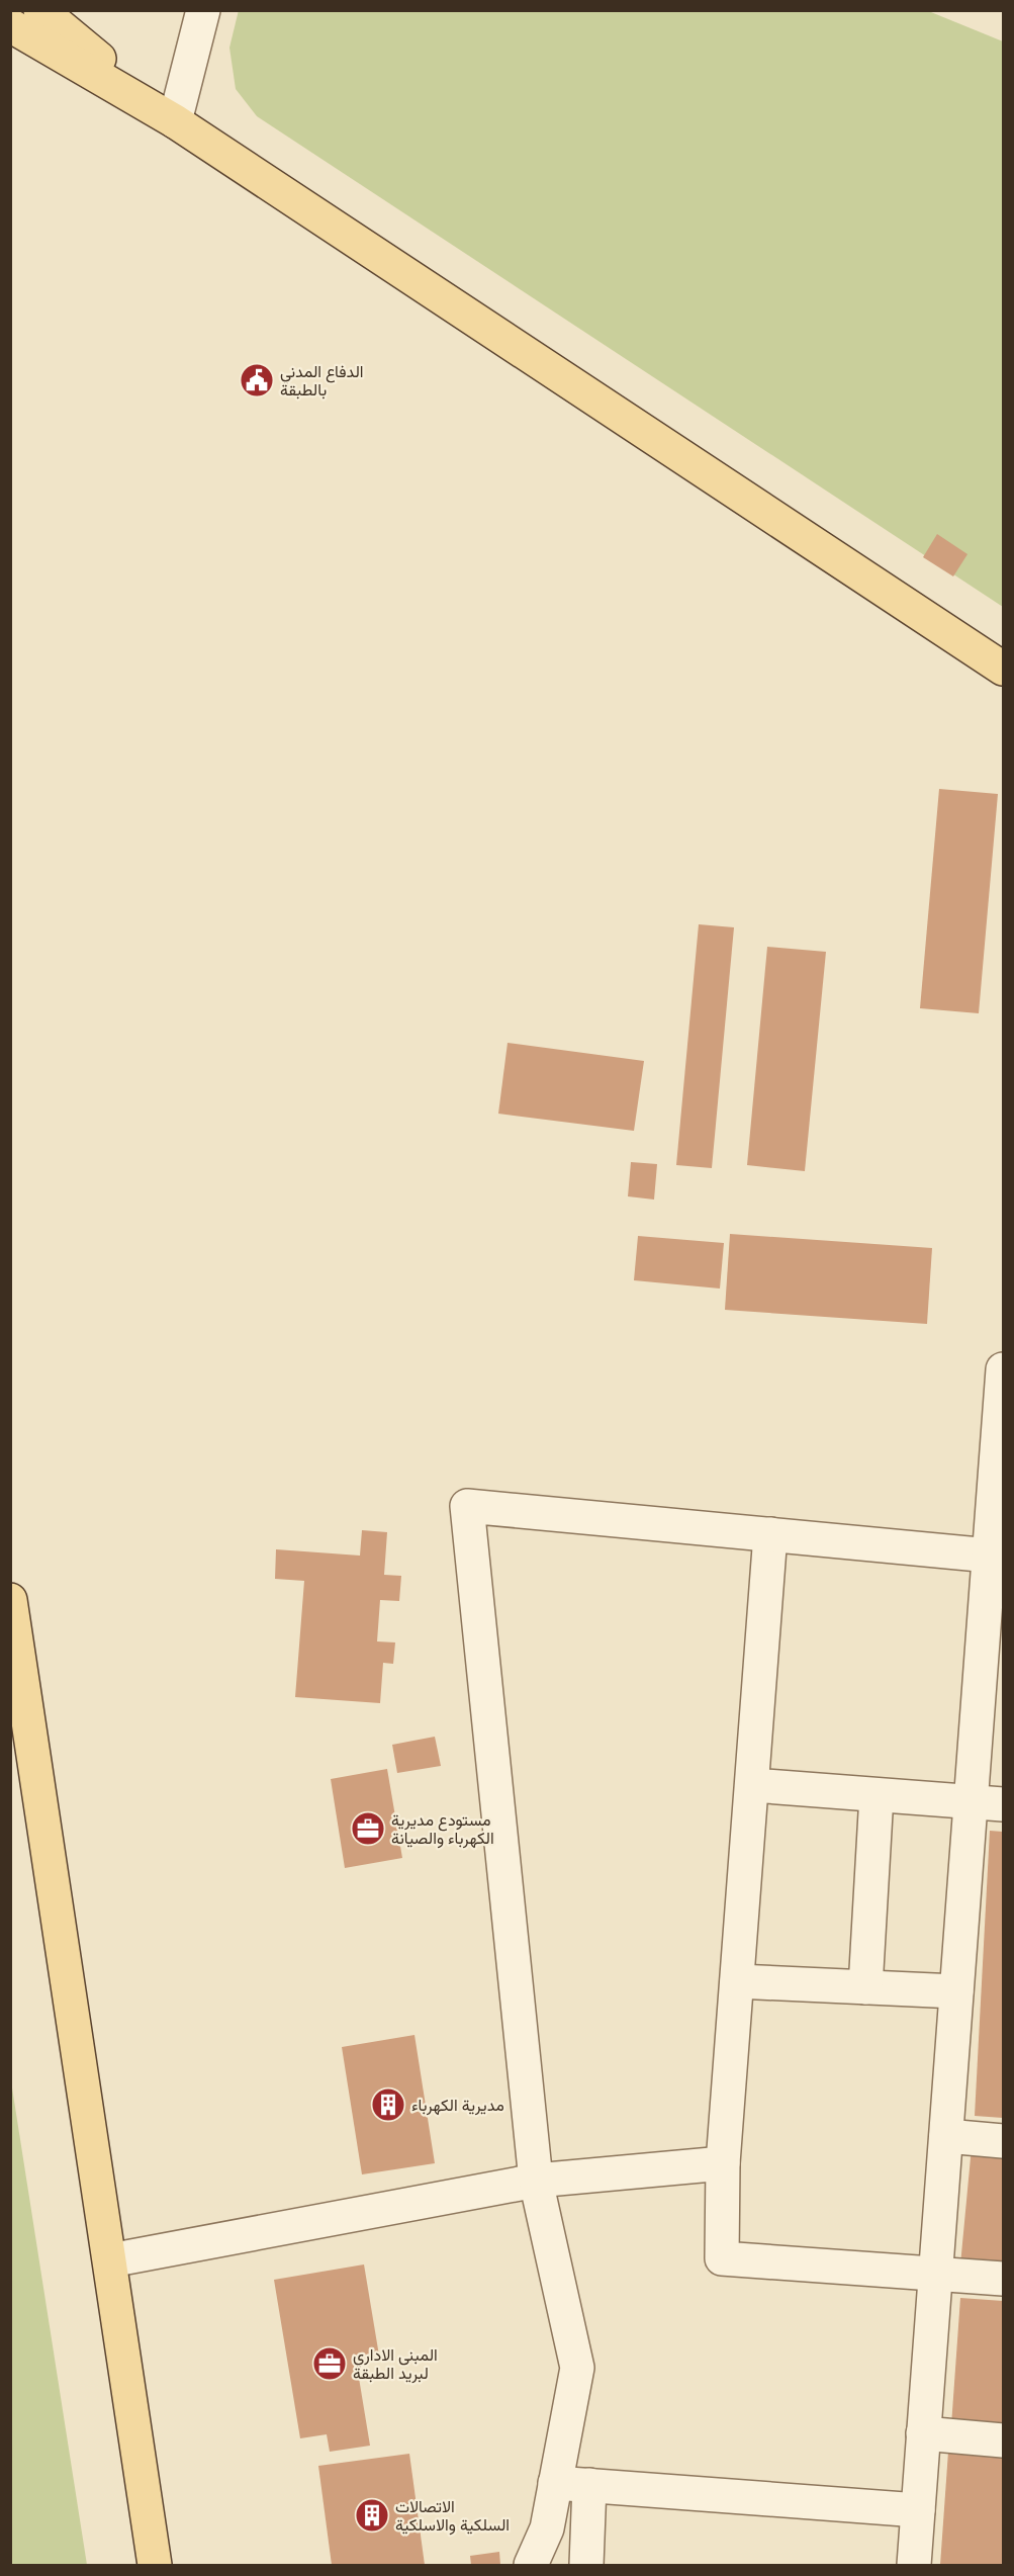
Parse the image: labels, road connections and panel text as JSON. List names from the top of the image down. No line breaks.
{"places":{"public building":["الدفاع المدني بالطبقة"],"office":["مستودع مديرية الكهرباء والصيانة","المبنى الاداري لبريد الطبقة"],"building":["مديرية الكهرباء","الاتصالات السلكية والاسلكية"]}}
